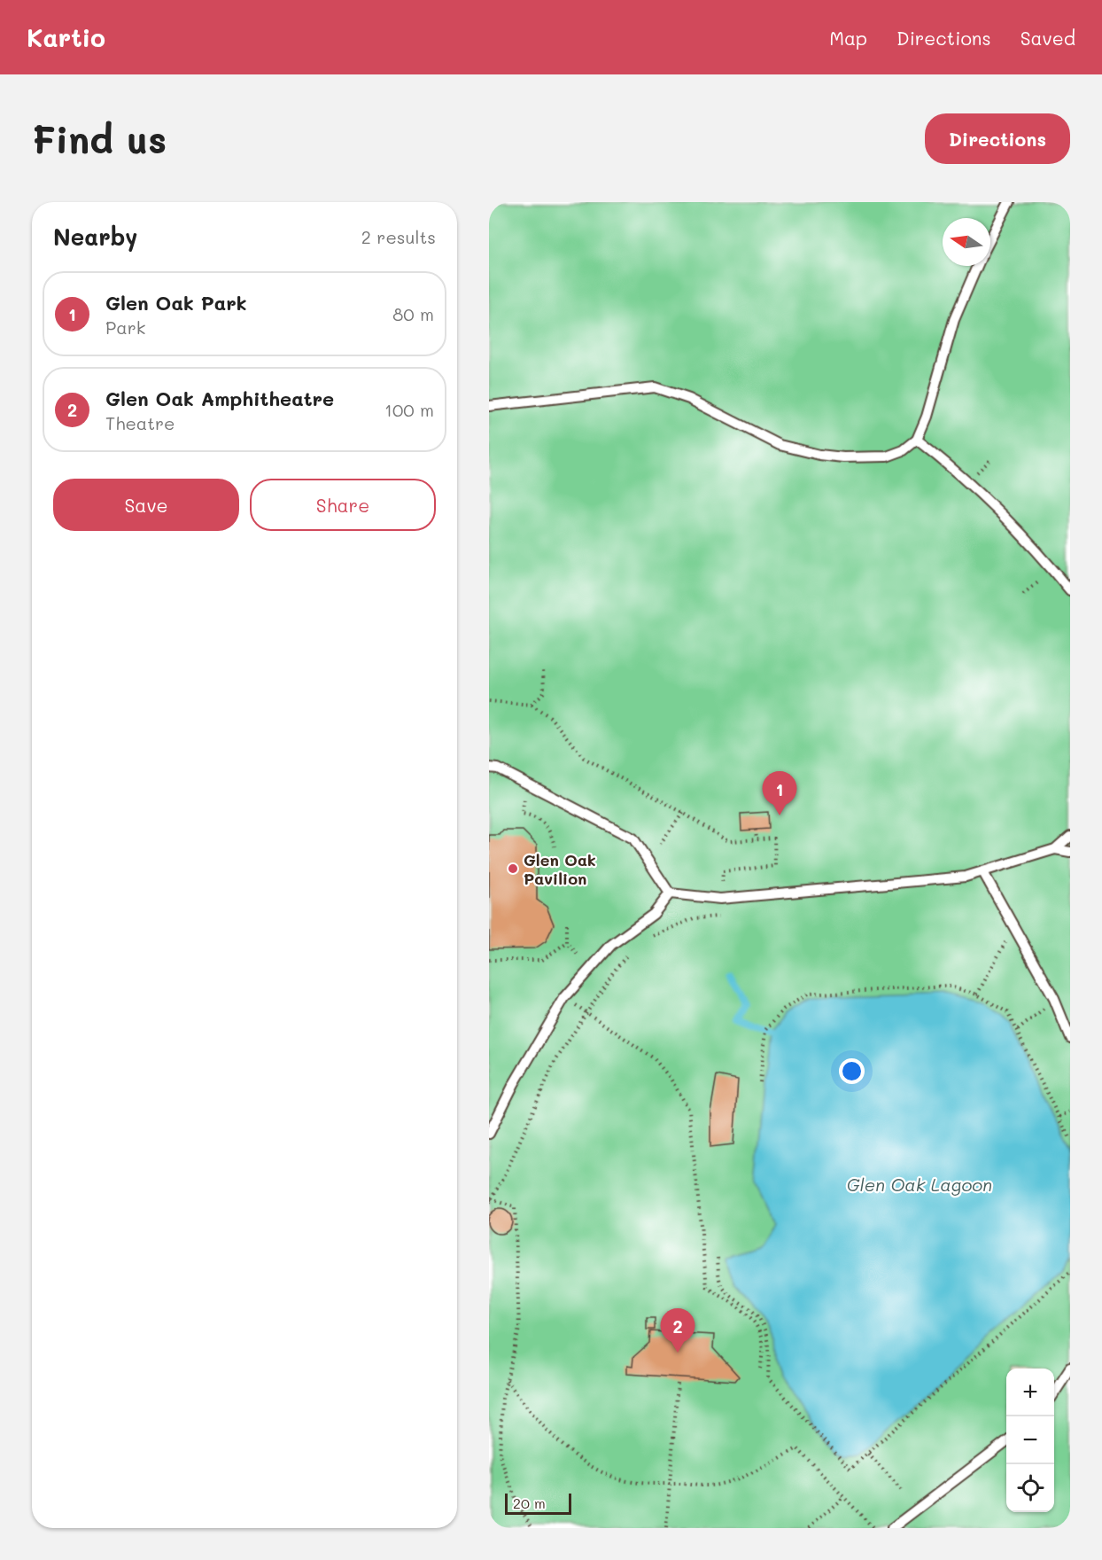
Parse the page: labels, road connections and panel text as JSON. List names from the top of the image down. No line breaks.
{"water":["Glen Oak Lagoon"],"places":["Glen Oak Pavilion"],"scale_bar":"20 m","north":"left","page":{"header":"Kartio","nav":["Map","Directions","Saved"],"buttons":["Directions",["Save","Share"]],"title":"Find us","heading":["Nearby","2 results"],"list":[{"mark":"1","name":"Glen Oak Park","note":"Park","value":"80 m"},{"mark":"2","name":"Glen Oak Amphitheatre","note":"Theatre","value":"100 m"}],"pins":["1","2"],"map_buttons":["+","−"],"scale":"20 m"}}
